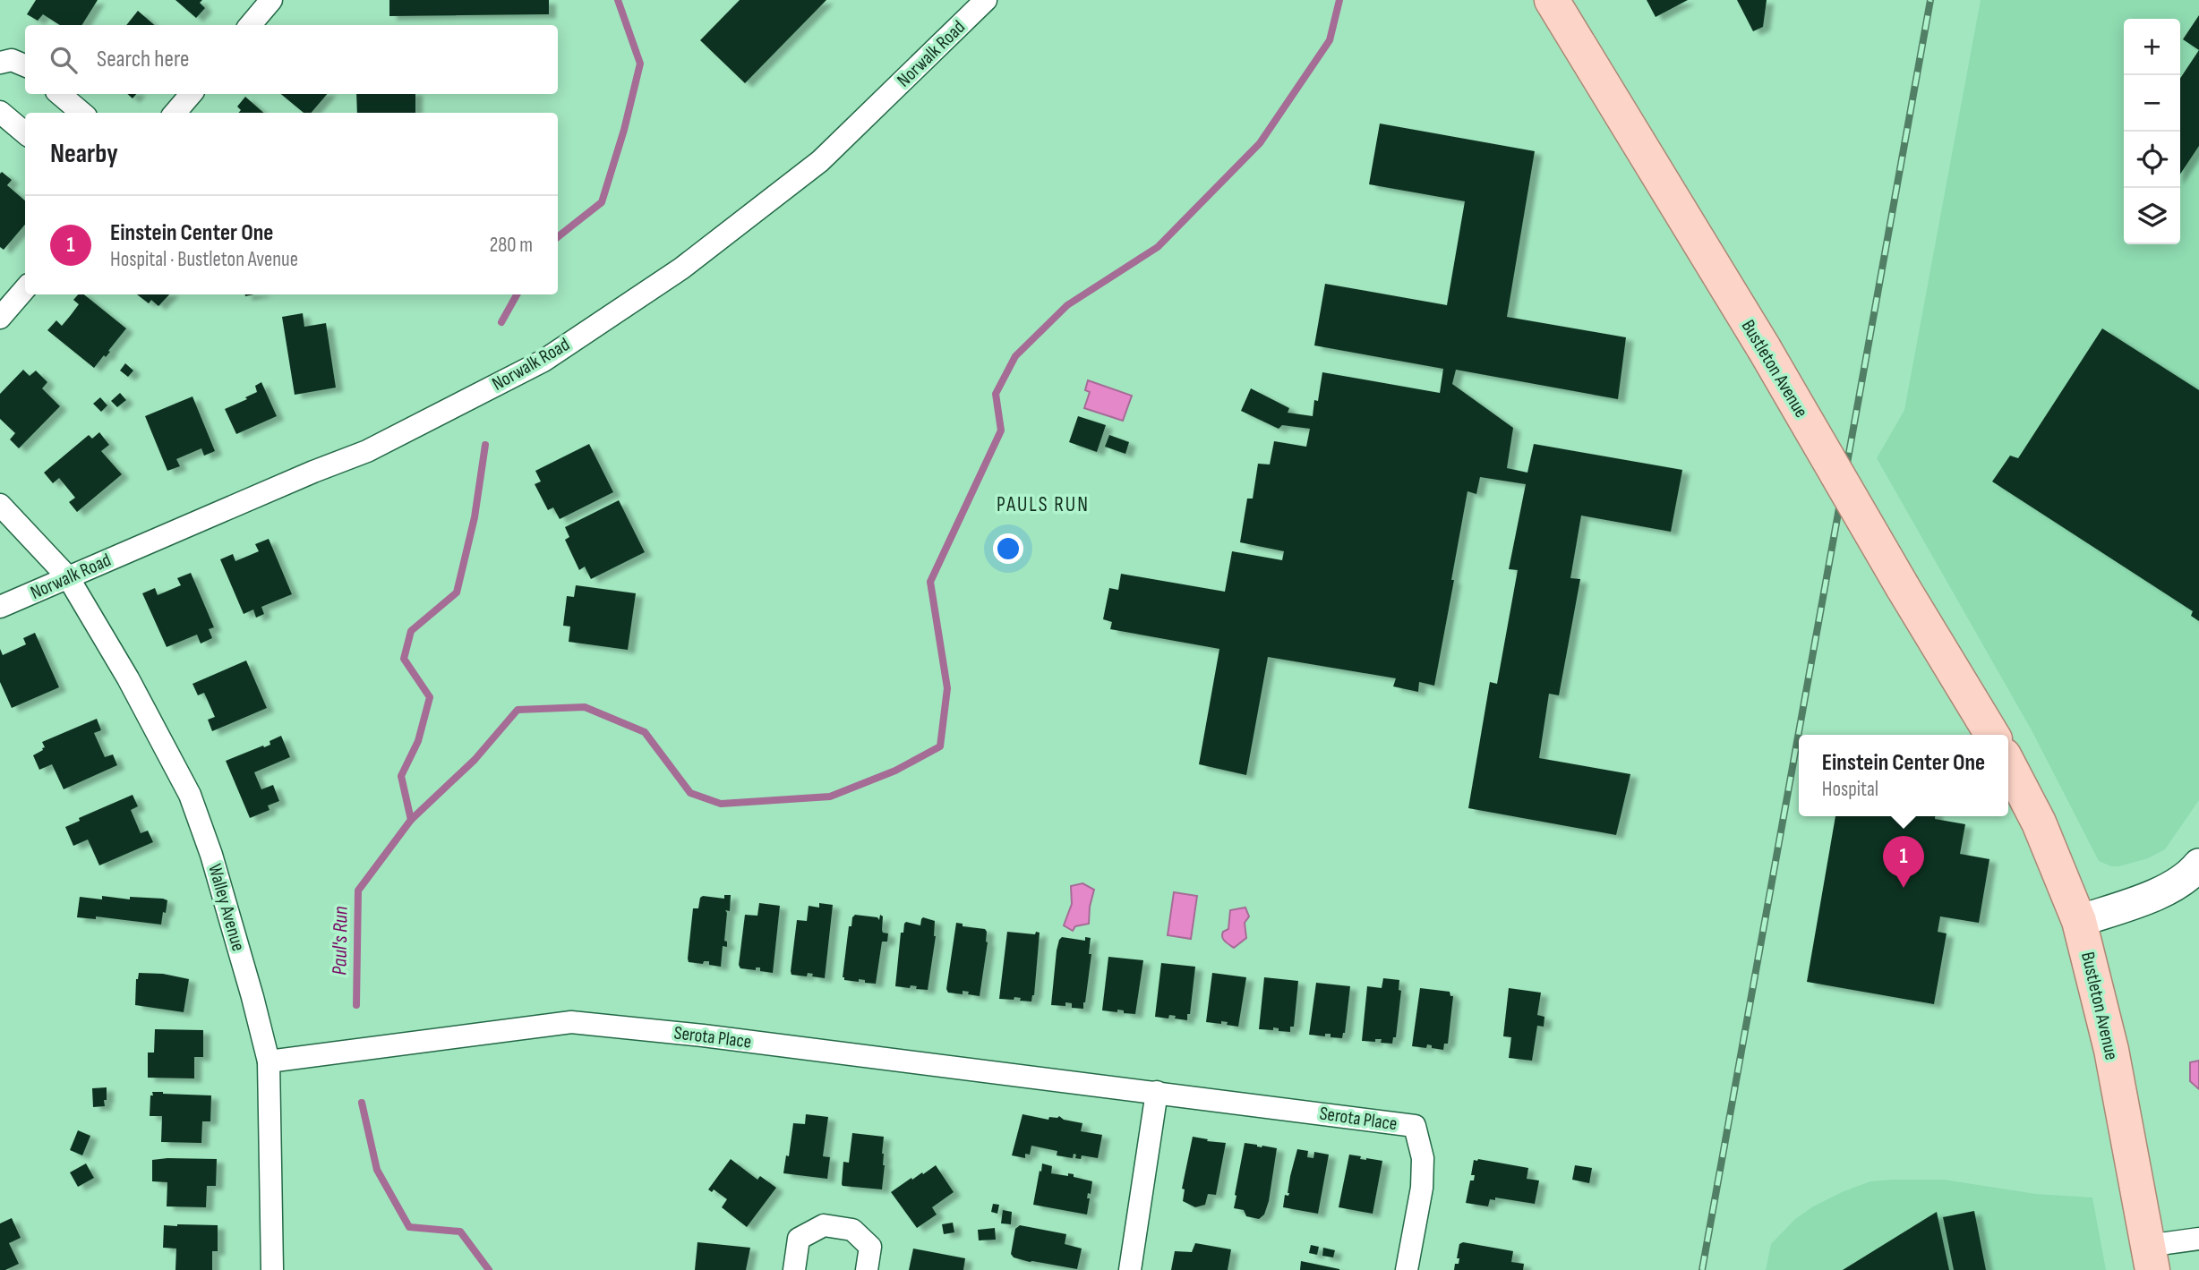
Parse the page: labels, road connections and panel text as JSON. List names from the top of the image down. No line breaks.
{"streets":{"main road":["Bustleton Avenue"],"street":["Norwalk Road","Walley Avenue","Serota Place"]},"crossings":[["Norwalk Road","Walley Avenue"],["Walley Avenue","Serota Place"]],"districts":["PAULS RUN"],"water":["Paul's Run"],"page":{"map_buttons":["+","−"],"search":"Search here","heading":"Nearby","list":[{"mark":"1","name":"Einstein Center One","note":"Hospital · Bustleton Avenue","value":"280 m"}],"popup":["Einstein Center One","Hospital"],"pins":"1"}}
